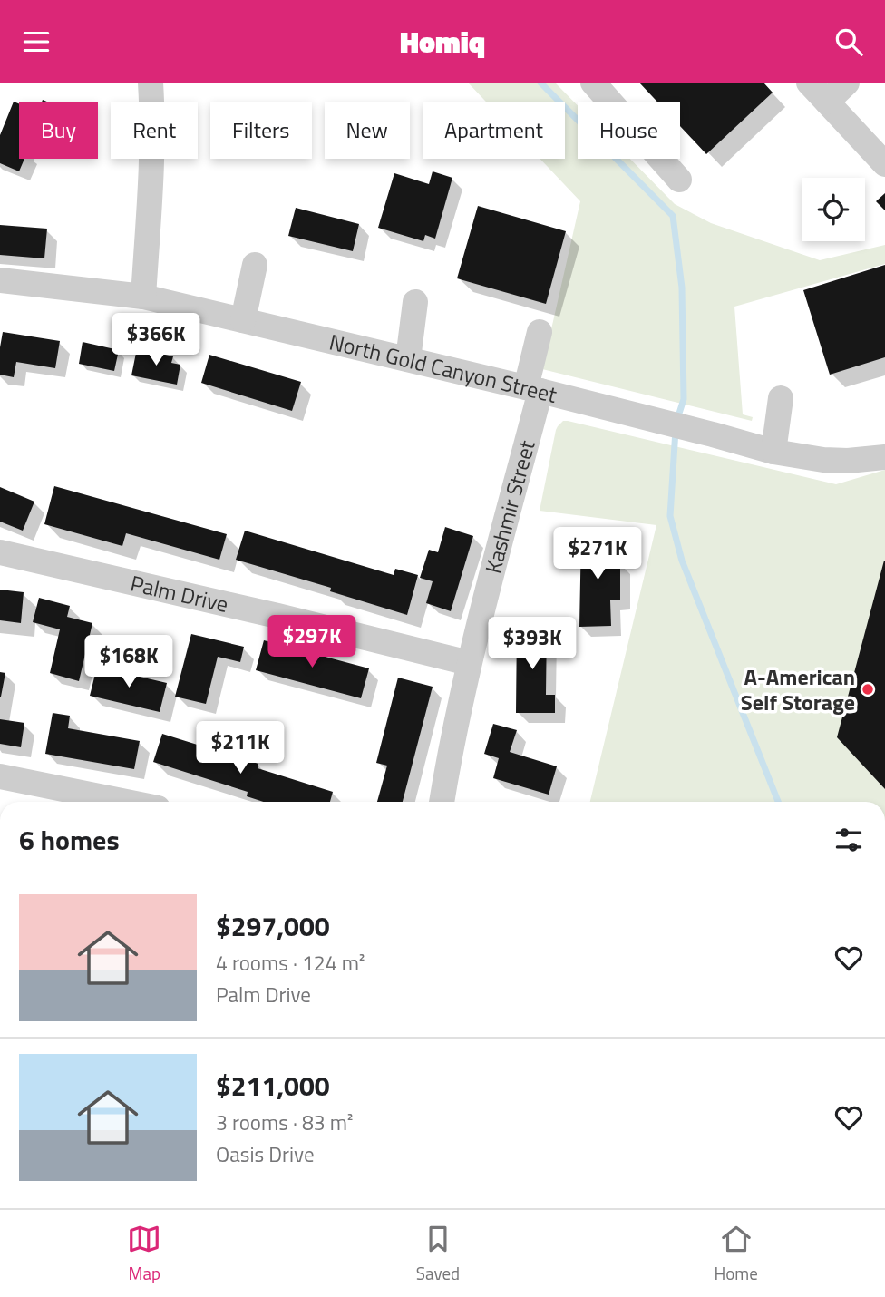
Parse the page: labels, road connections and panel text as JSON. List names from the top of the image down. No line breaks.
{"streets":{"street":["North Gold Canyon Street","Kashmir Street","Palm Drive"]},"crossings":[["North Gold Canyon Street","Kashmir Street"],["Kashmir Street","Palm Drive"]],"places":["A-American Self Storage"],"page":{"header":"Homiq","chip":["Buy","Rent","Filters","New","Apartment","House"],"price":["$366K","$271K","$297K","$393K","$168K","$211K"],"heading":"6 homes","list":[{"name":"$297,000","note":"4 rooms · 124 m² · Palm Drive"},{"name":"$211,000","note":"3 rooms · 83 m² · Oasis Drive"}],"tabs":["Map","Saved","Home"]}}
